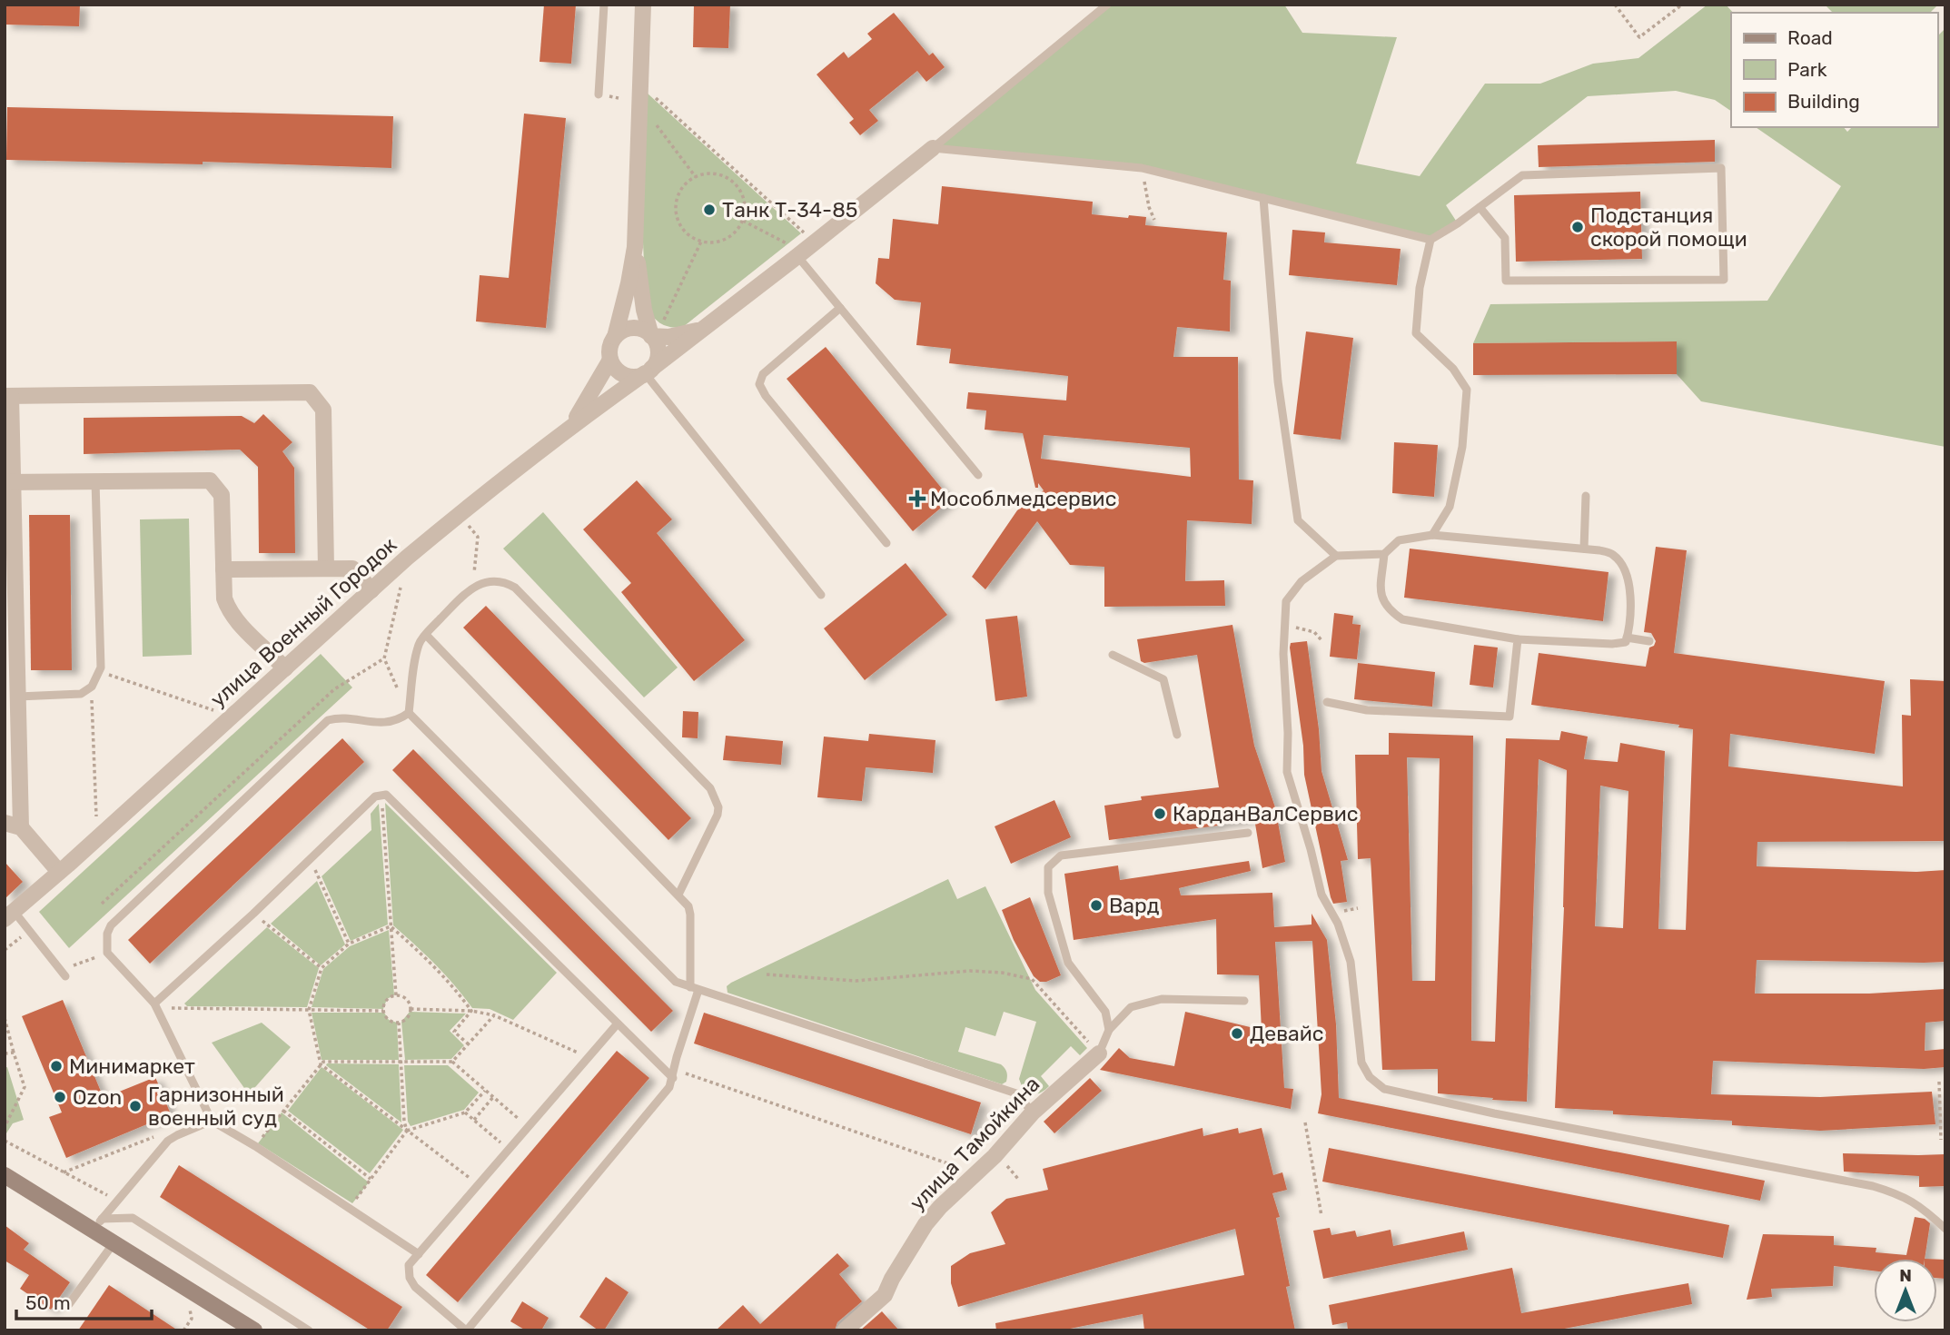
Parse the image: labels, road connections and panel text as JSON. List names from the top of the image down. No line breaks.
{"streets":{"street":["улица Военный Городок","улица Тамойкина"]},"places":{"other":["Танк Т-34-85","Подстанция скорой помощи","КарданВалСервис","Вард","Девайс","Минимаркет","Ozon","Гарнизонный военный суд"],"health":["Мособлмедсервис"]},"legend":["Road","Park","Building"],"scale_bar":"50 m","north":"top"}
